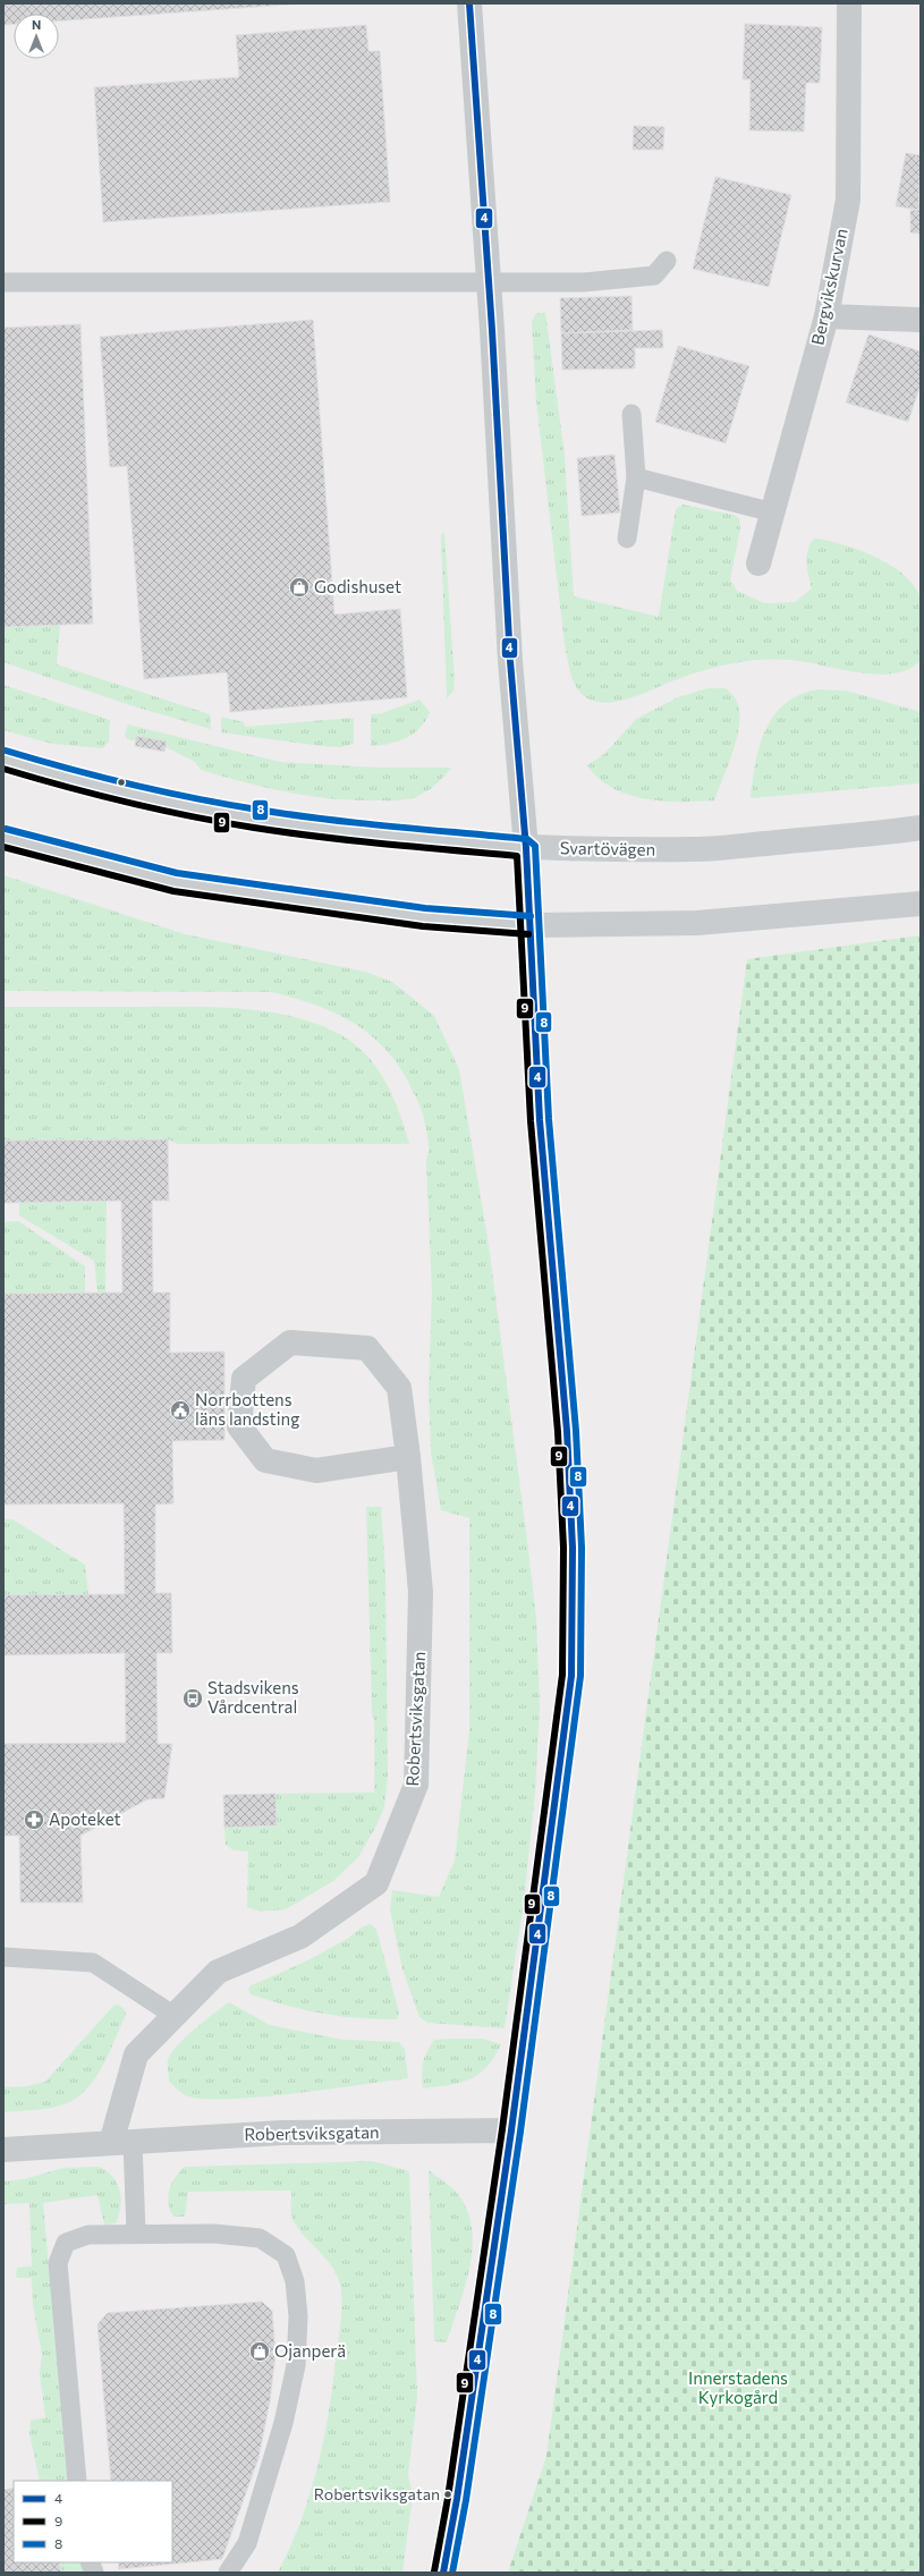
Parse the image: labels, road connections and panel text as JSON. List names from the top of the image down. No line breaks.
{"streets":{"main road":["Svartövägen"],"street":["Bergvikskurvan","Robertsviksgatan"]},"parks":["Innerstadens Kyrkogård"],"places":{"shop":["Godishuset","Ojanperä"],"public building":["Norrbottens läns landsting"],"bus stop":["Stadsvikens Vårdcentral"],"pharmacy":["Apoteket"],"other":["Robertsviksgatan"]},"lines":["transit line 4","transit line 8","transit line 9"],"legend":["4","9","8"],"north":"top"}
